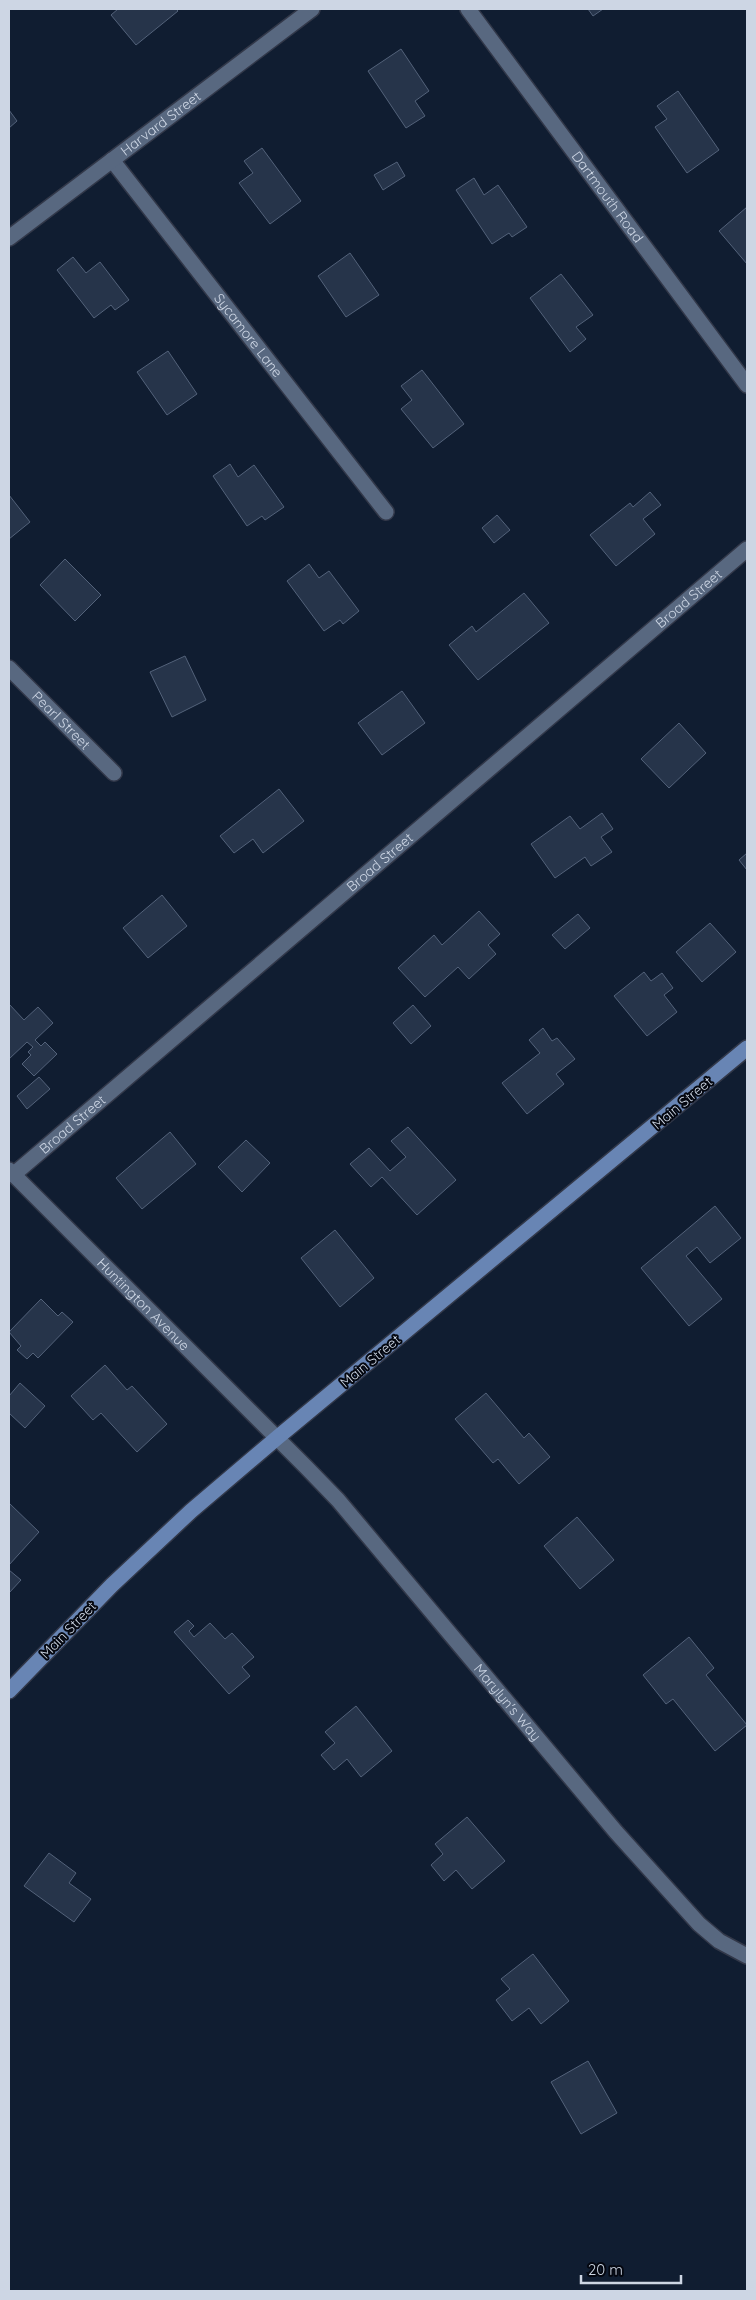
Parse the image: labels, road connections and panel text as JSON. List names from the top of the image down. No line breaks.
{"streets":{"main road":["Main Street"],"street":["Harvard Street","Dartmouth Road","Sycamore Lane","Broad Street","Pearl Street","Huntington Avenue","Marylyn's Way"]},"crossings":[["Harvard Street","Sycamore Lane"],["Broad Street","Huntington Avenue"],["Main Street","Huntington Avenue"],["Main Street","Marylyn's Way"],["Huntington Avenue","Marylyn's Way"]],"scale_bar":"20 m"}
